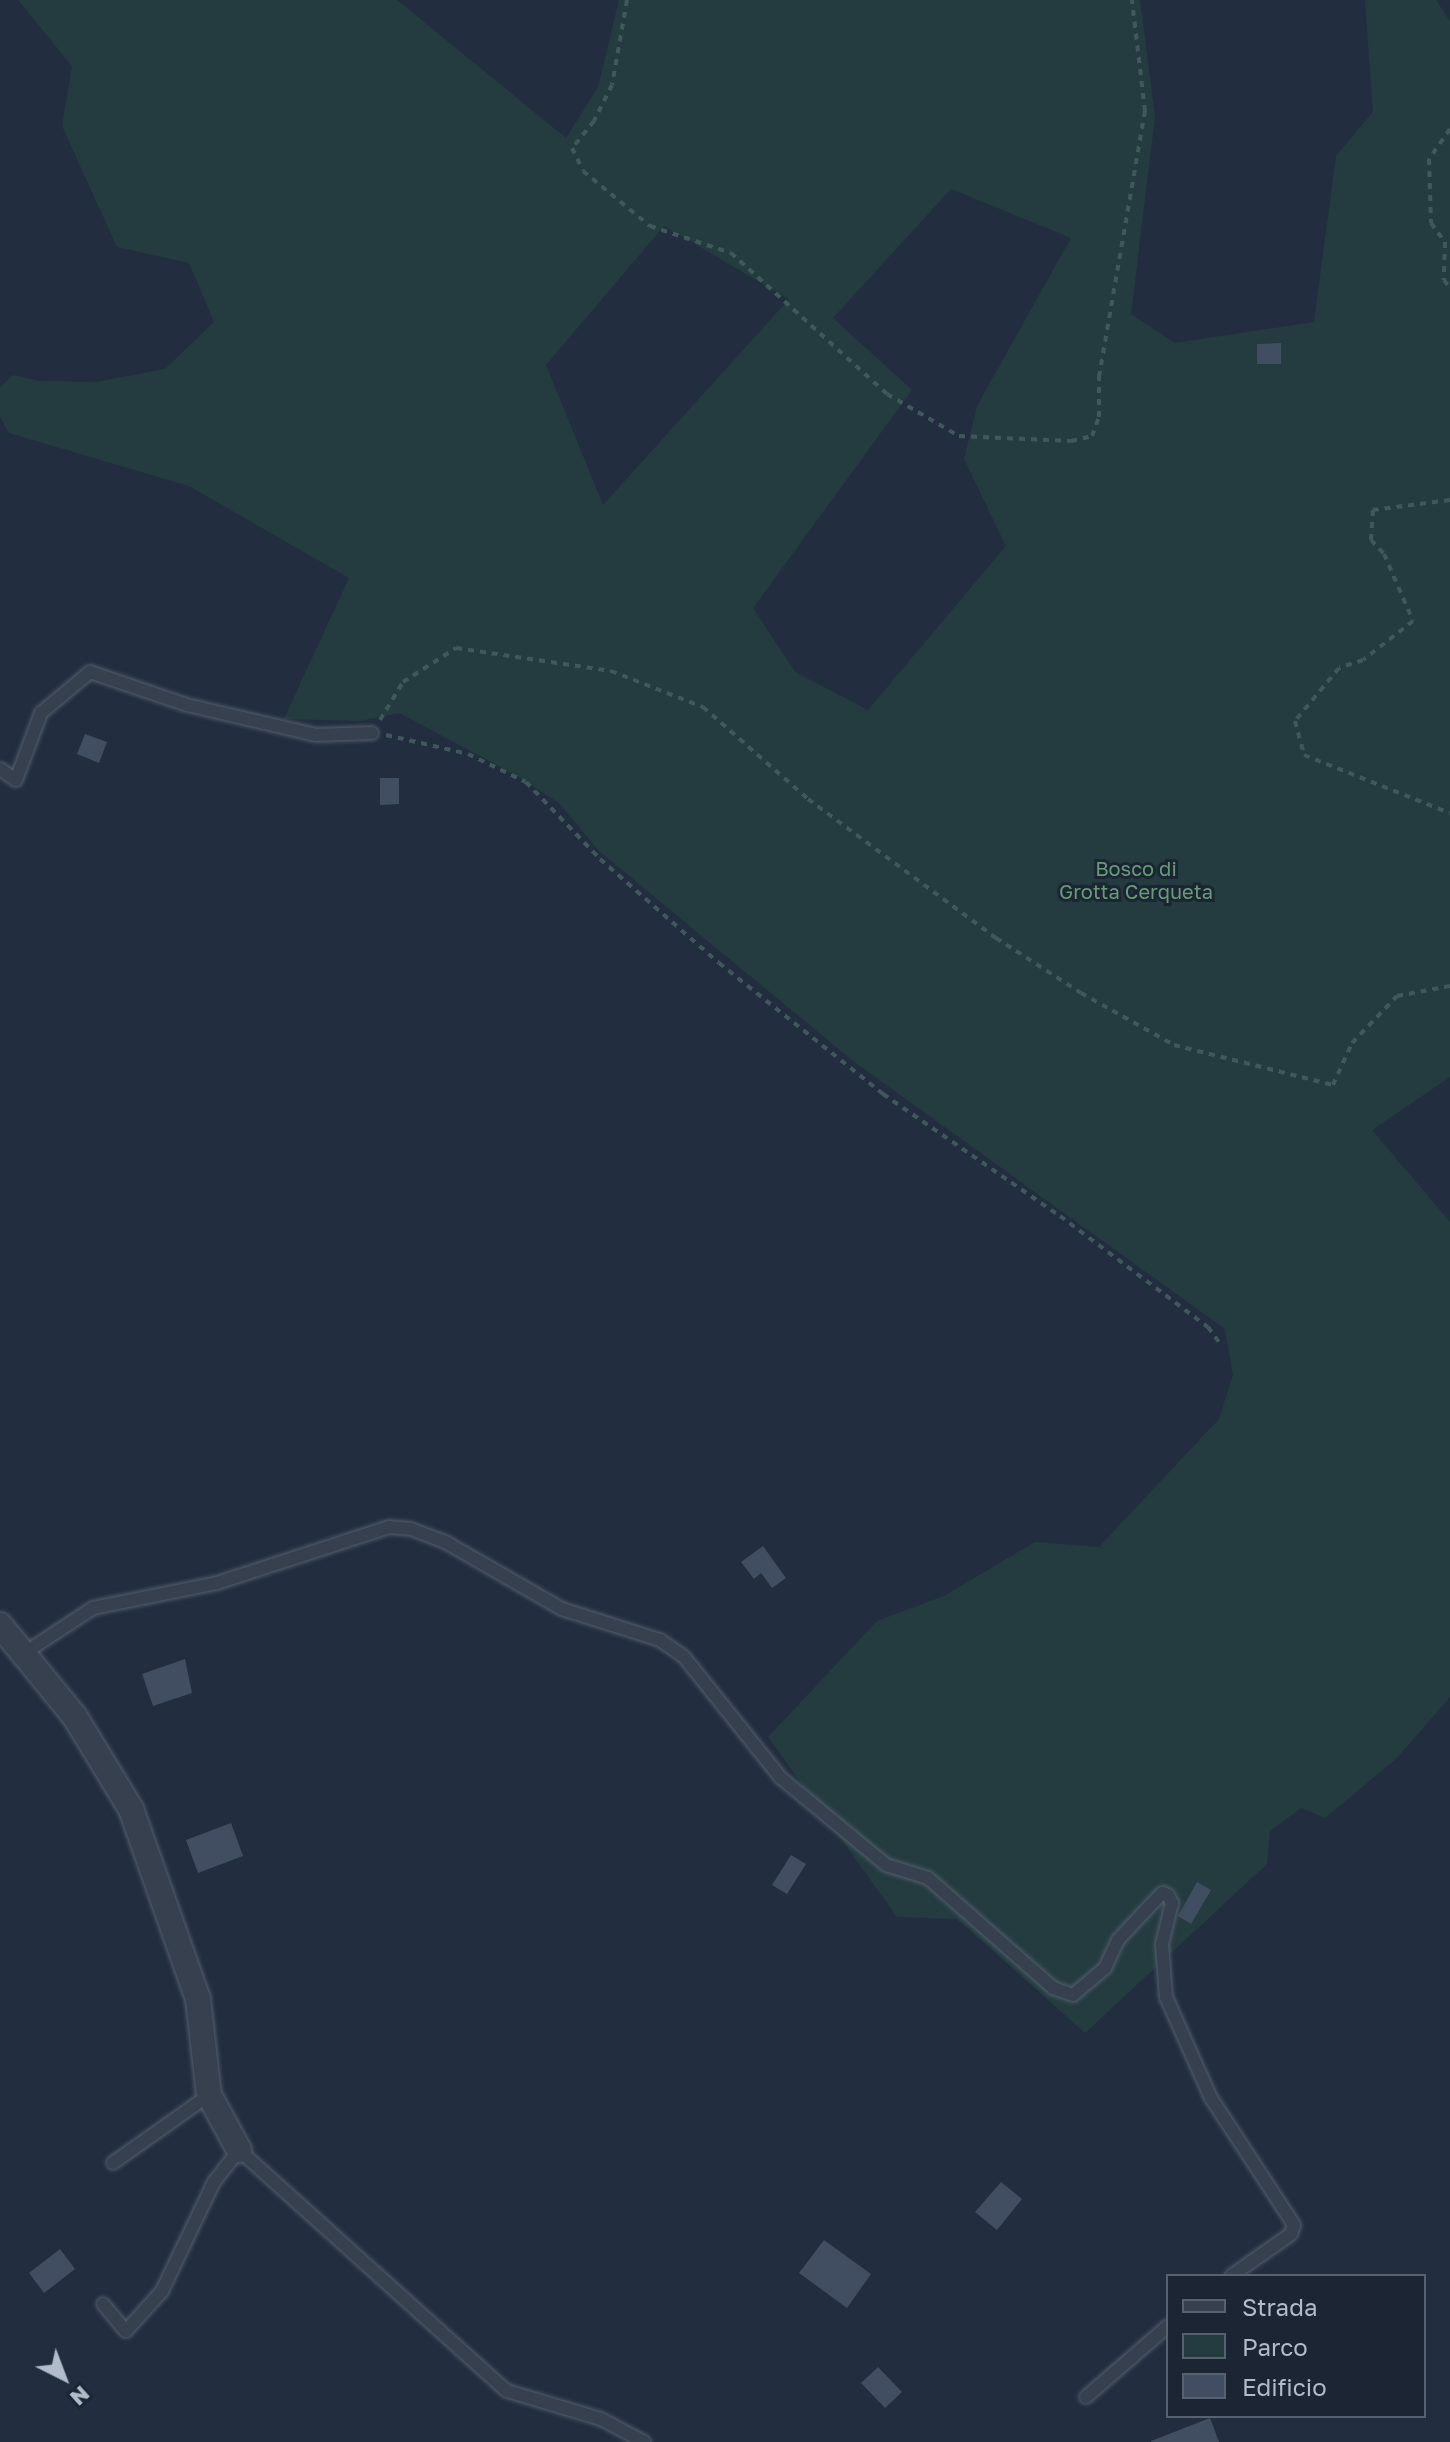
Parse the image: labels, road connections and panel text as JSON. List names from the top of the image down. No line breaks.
{"parks":["Bosco di Grotta Cerqueta"],"legend":["Strada","Parco","Edificio"],"north":"bottom right"}
